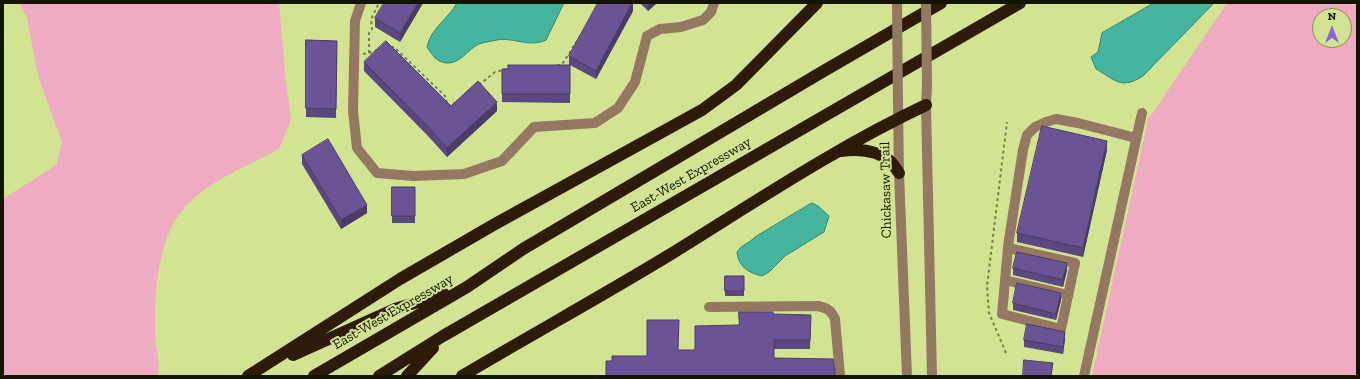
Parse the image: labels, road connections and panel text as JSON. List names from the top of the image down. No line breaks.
{"streets":{"highway":["East-West Expressway"],"street":["Chickasaw Trail"]},"north":"top"}
